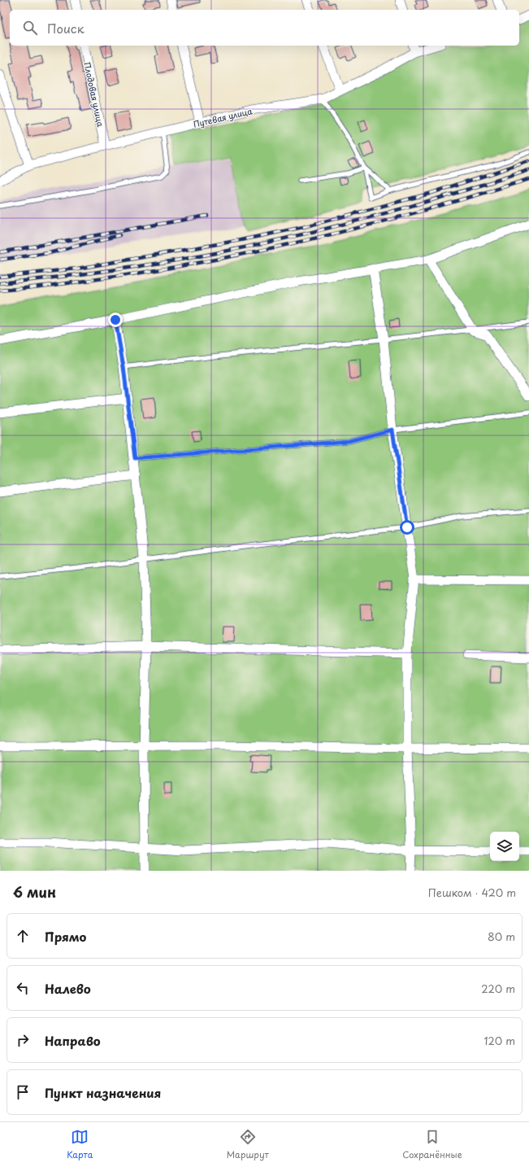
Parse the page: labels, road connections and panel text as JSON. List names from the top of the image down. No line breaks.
{"streets":{"street":["Плодовая улица","Путевая улица"]},"crossings":[["Плодовая улица","Путевая улица"]],"page":{"search":"Поиск","heading":["6 мин","Пешком · 420 m"],"list":[["Прямо","80 m"],["Налево","220 m"],["Направо","120 m"],"Пункт назначения"],"nav":["Карта","Маршрут","Сохранённые"]}}
